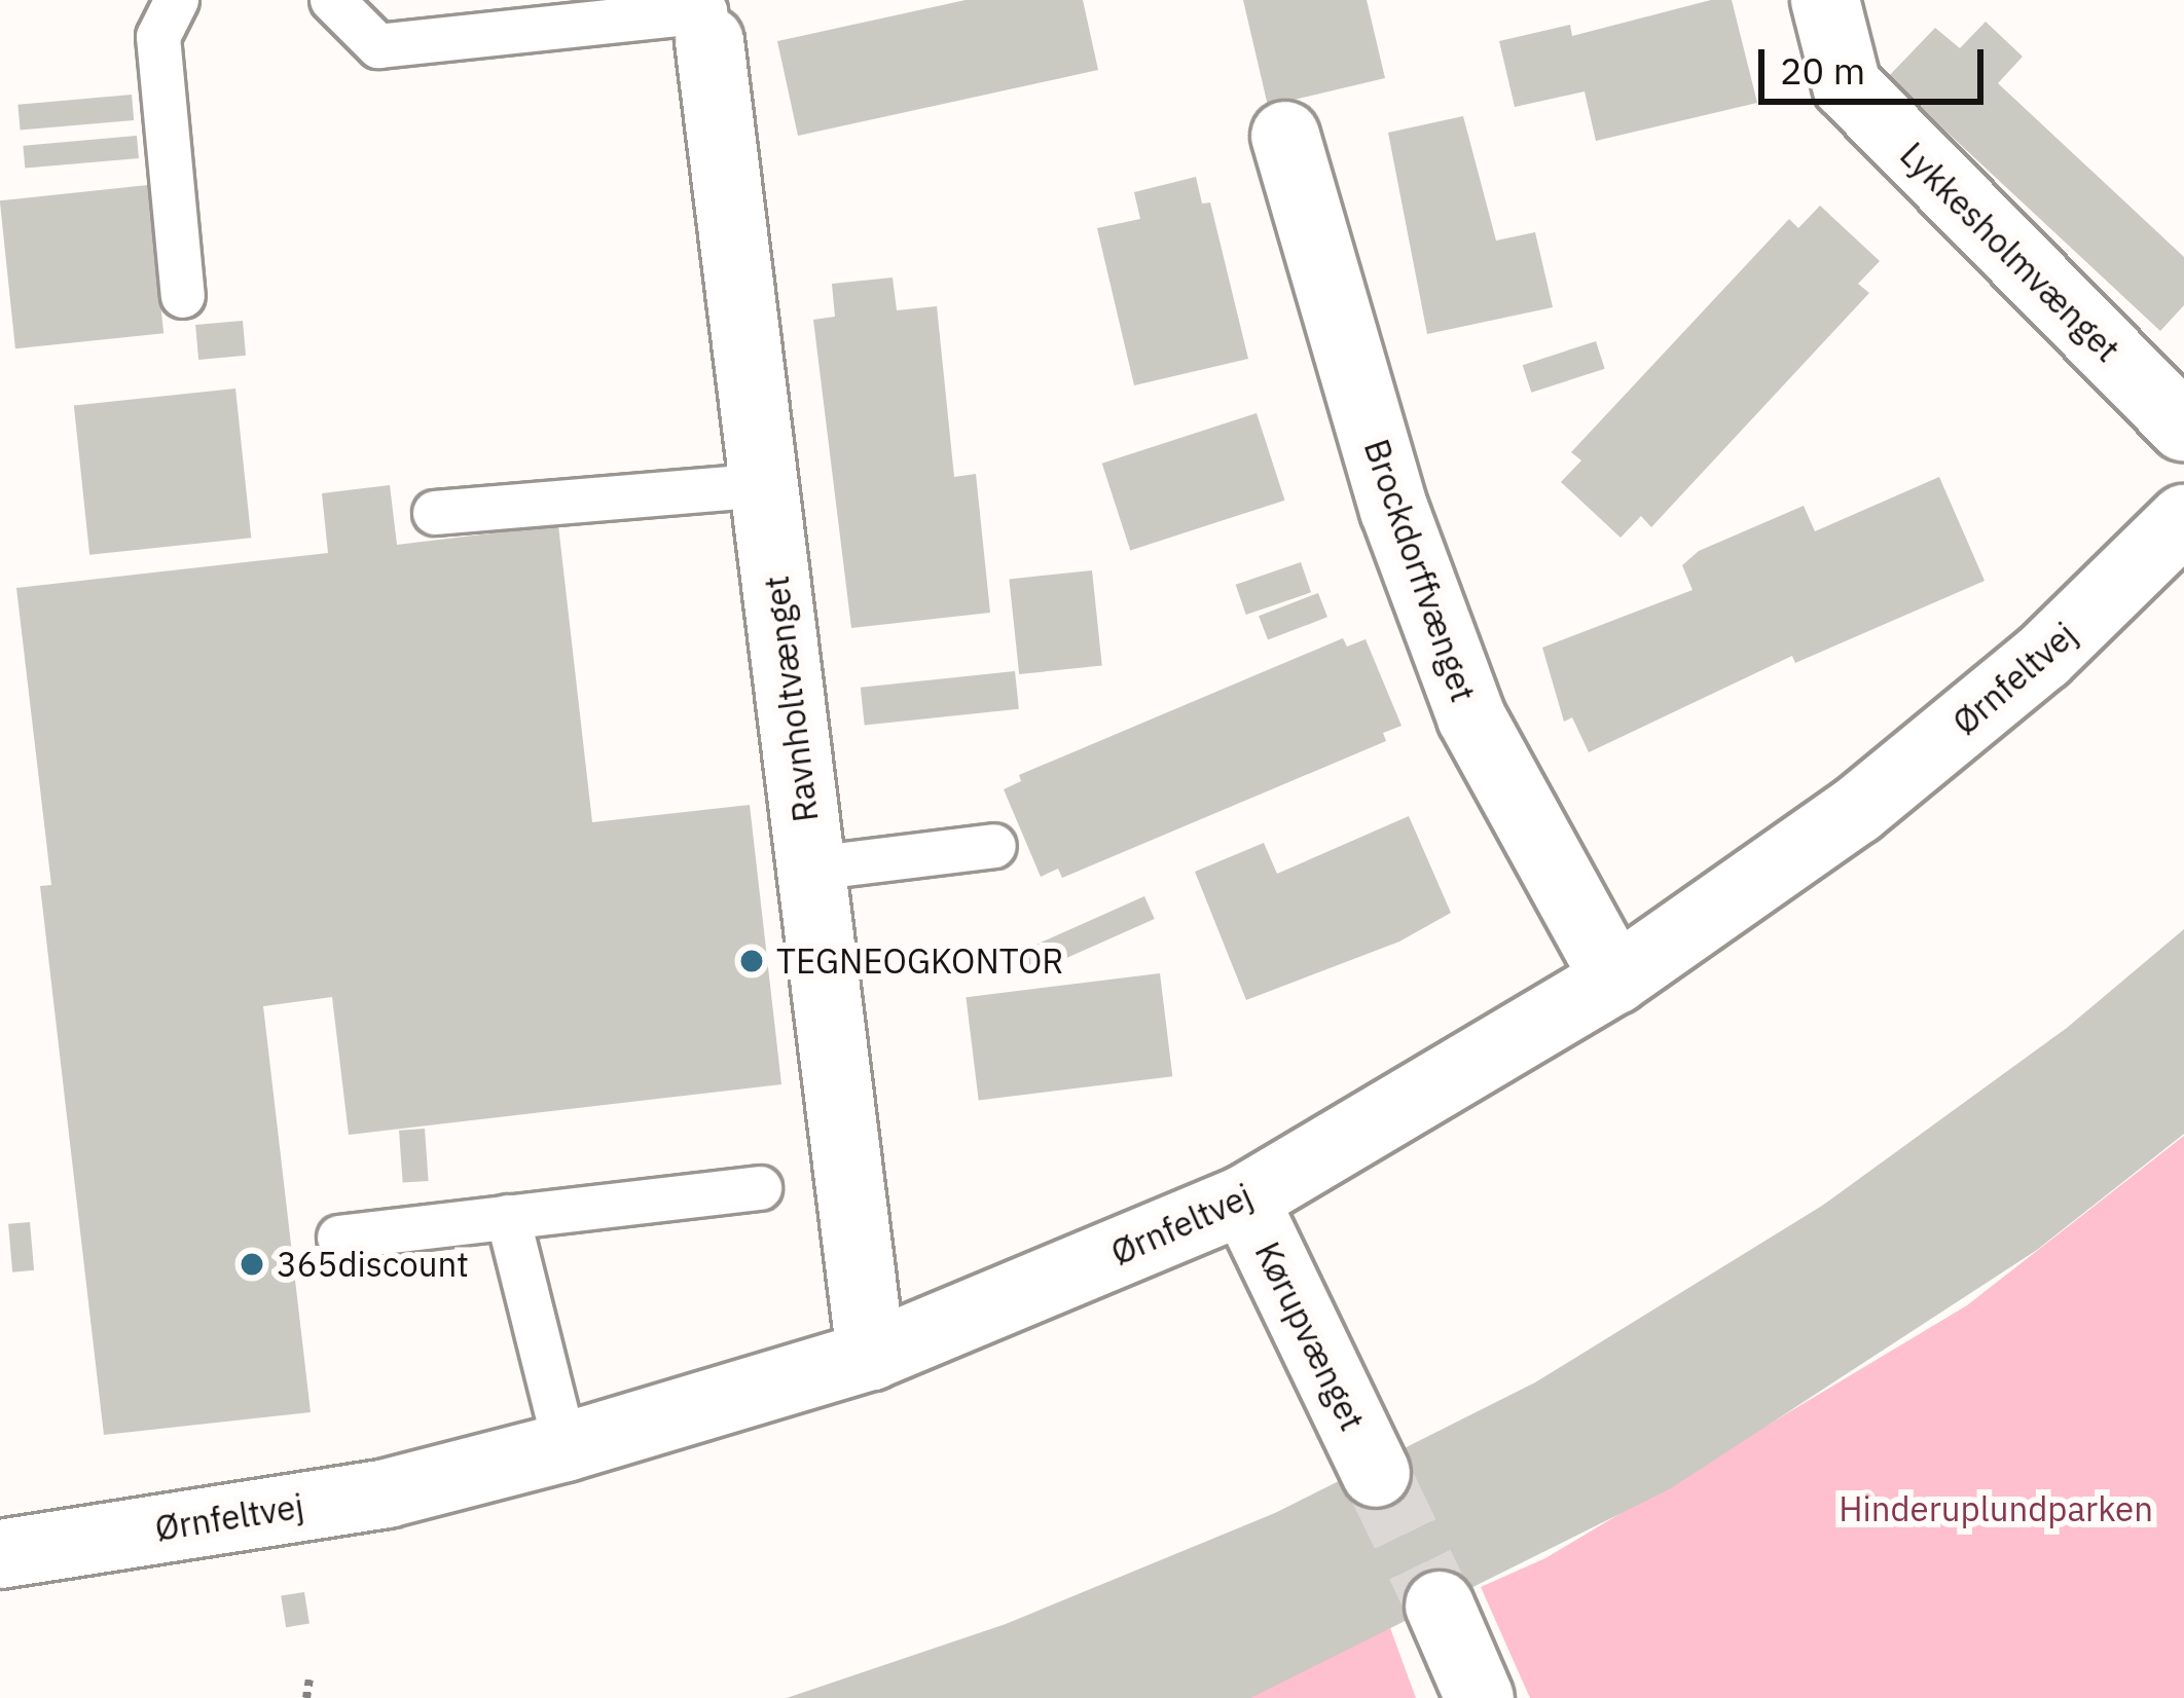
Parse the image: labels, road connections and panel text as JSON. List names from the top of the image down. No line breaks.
{"streets":{"street":["Lykkesholmvænget","Brockdorffvænget","Ørnfeltvej","Ravnholtvænget","Kørupvænget"]},"crossings":[["Brockdorffvænget","Ørnfeltvej"],["Ørnfeltvej","Ravnholtvænget"],["Ørnfeltvej","Kørupvænget"]],"parks":["Hinderuplundparken"],"places":["TEGNEOGKONTOR","365discount"],"scale_bar":"20 m"}
